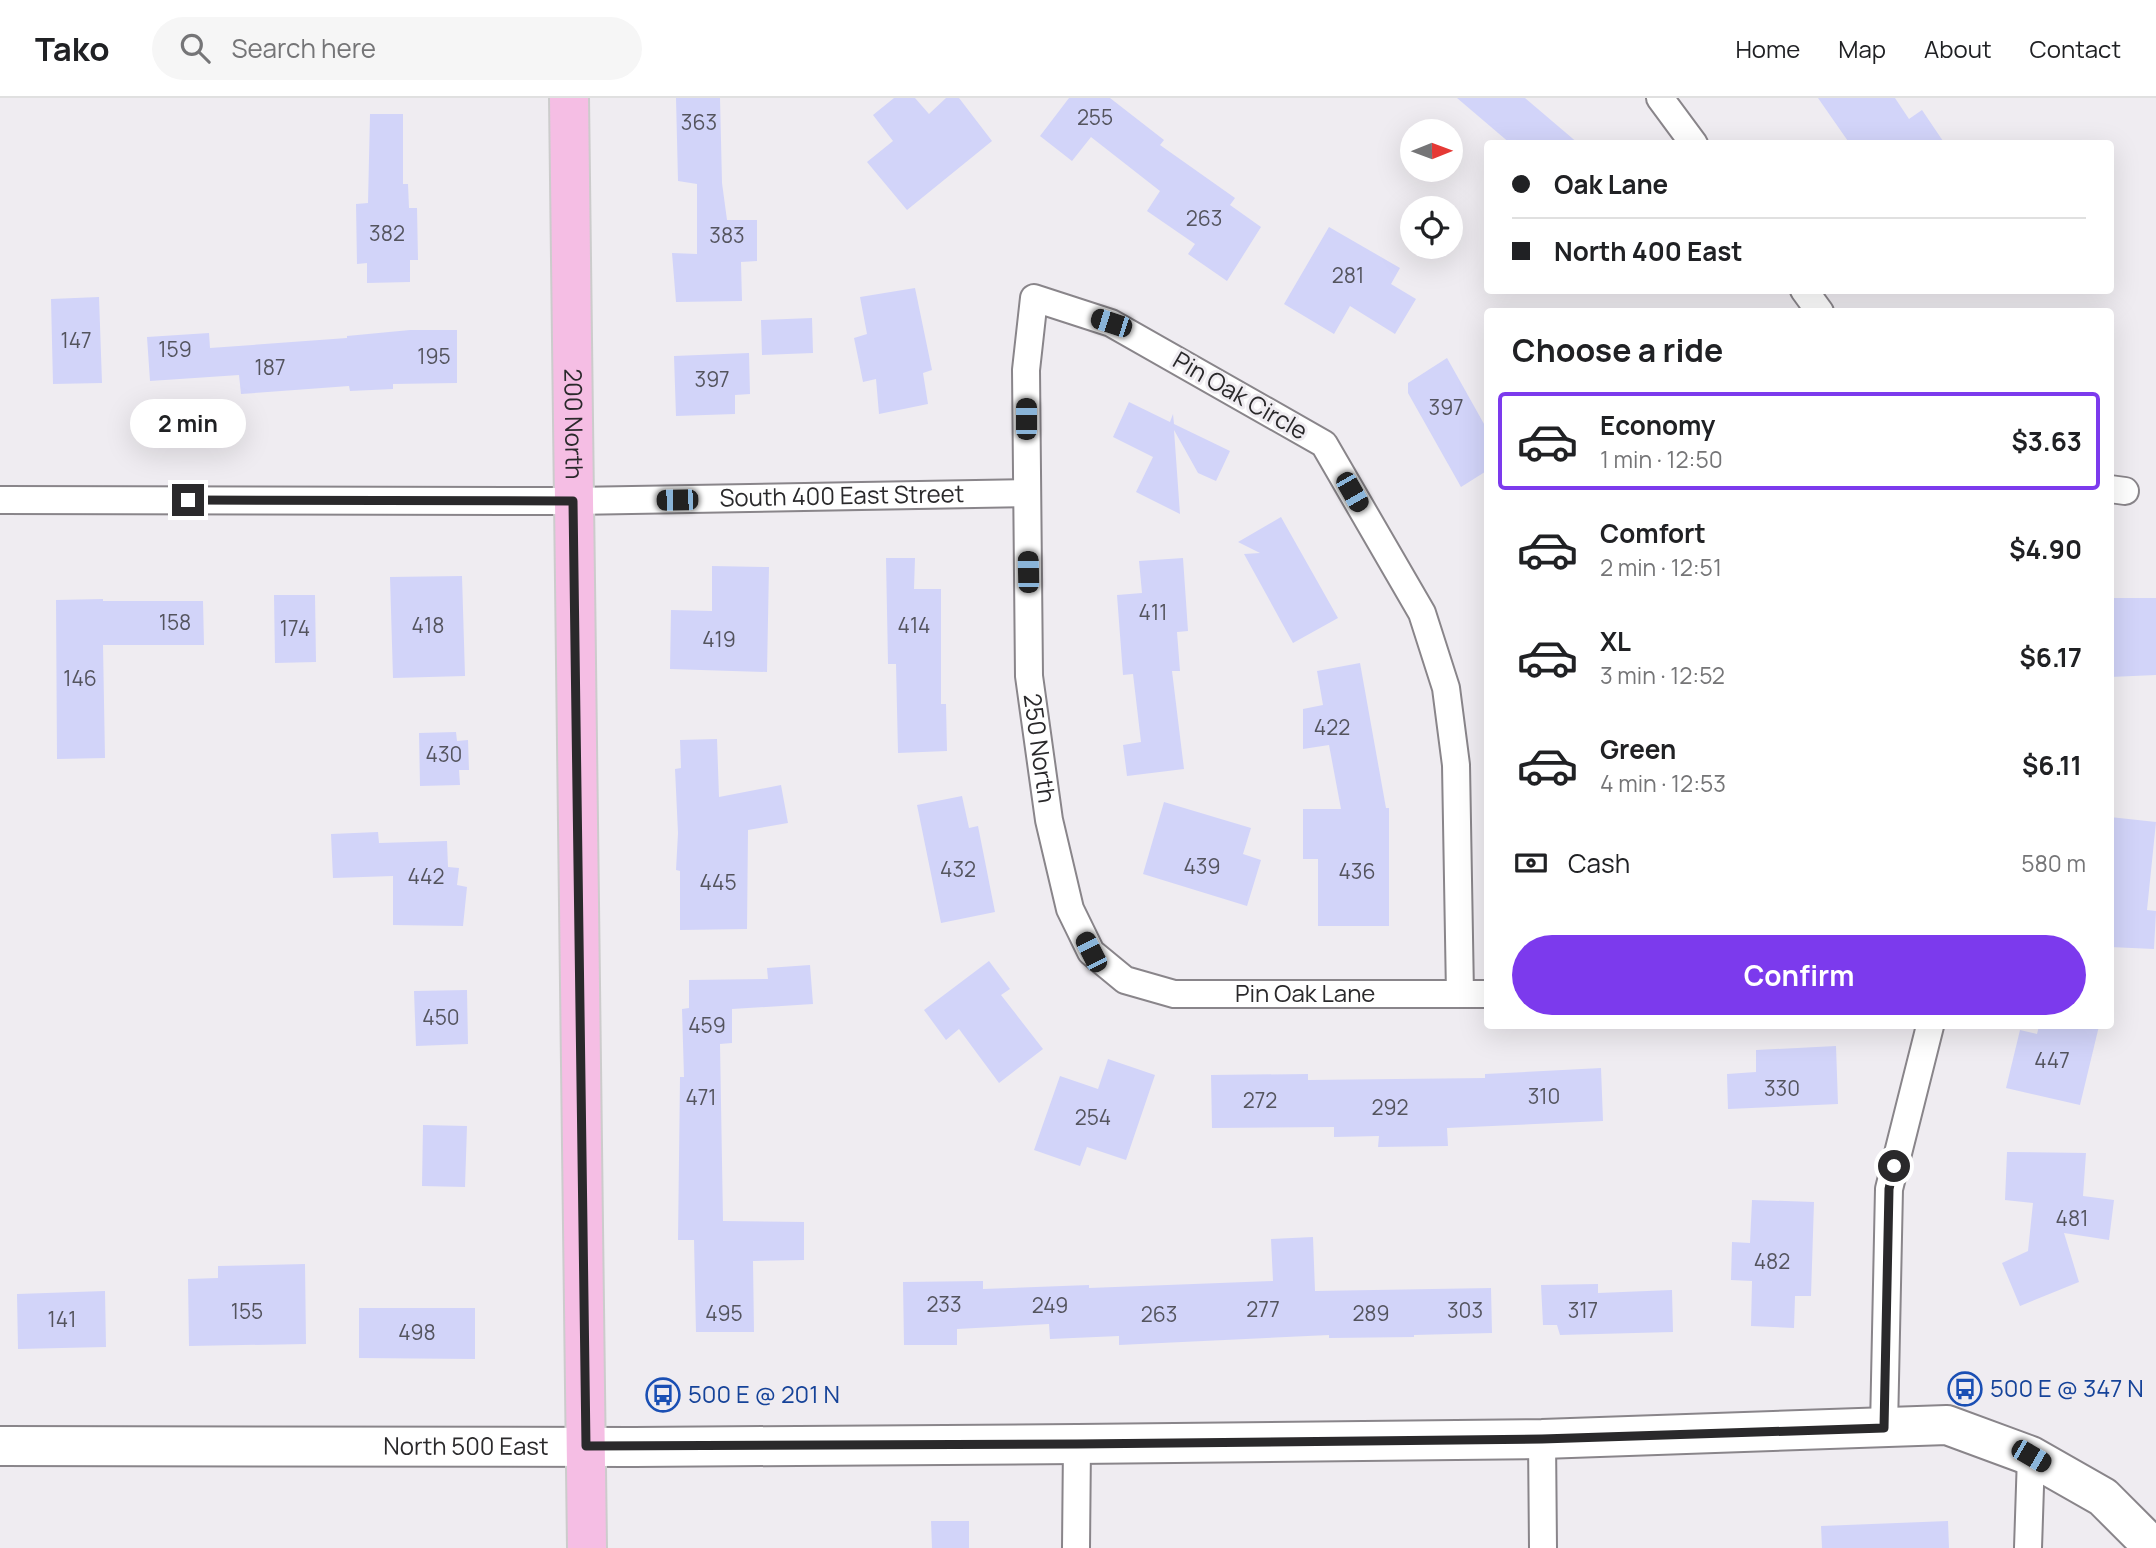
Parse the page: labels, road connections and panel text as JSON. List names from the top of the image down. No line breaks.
{"streets":{"main road":["200 North"],"street":["Pin Oak Circle","South 400 East Street","250 North","Pin Oak Lane","North 500 East"]},"crossings":[["Pin Oak Circle","South 400 East Street"],["Pin Oak Circle","250 North"],["Pin Oak Circle","Pin Oak Lane"],["200 North","South 400 East Street"],["200 North","North 500 East"],["South 400 East Street","250 North"],["250 North","Pin Oak Lane"]],"places":{"bus stop":["500 E @ 347 N","500 E @ 201 N"]},"house_numbers":["255","363","263","382","383","281","147","159","195","187","397","397","411","158","418","414","174","419","146","422","430","439","432","436","442","445","450","459","447","330","310","471","272","292","254","481","482","233","249","277","303","317","155","495","289","263","141","498"],"north":"right","page":{"header":"Tako","search":"Search here","nav":["Home","Map","About","Contact"],"banner":["Oak Lane","North 400 East"],"heading":"Choose a ride","list":[{"name":"Economy","note":"1 min · 12:50","value":"$3.63"},{"name":"Comfort","note":"2 min · 12:51","value":"$4.90"},{"name":"XL","note":"3 min · 12:52","value":"$6.17"},{"name":"Green","note":"4 min · 12:53","value":"$6.11"}],"bubble":"2 min","pay":["Cash","580 m"],"buttons":"Confirm"}}
